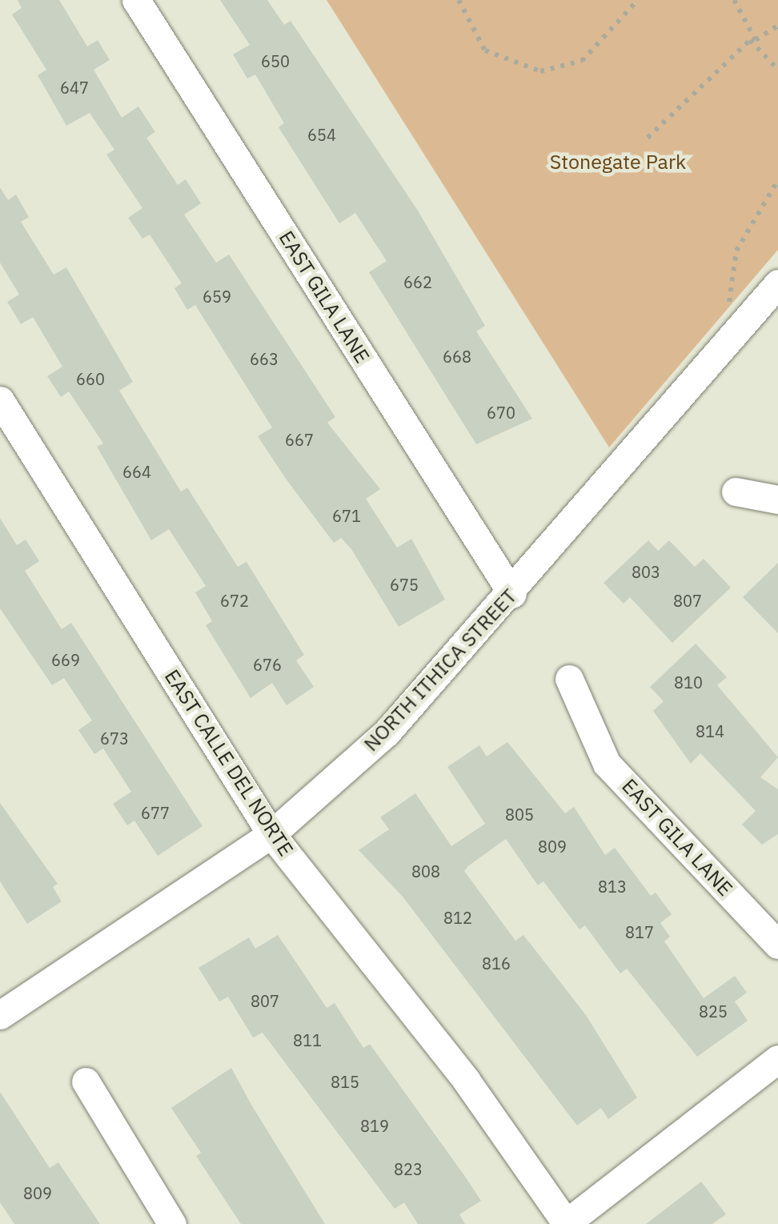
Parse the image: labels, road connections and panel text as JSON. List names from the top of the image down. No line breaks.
{"streets":{"street":["EAST GILA LANE","NORTH ITHICA STREET","EAST CALLE DEL NORTE"]},"crossings":[["EAST GILA LANE","NORTH ITHICA STREET"],["NORTH ITHICA STREET","EAST CALLE DEL NORTE"]],"parks":["Stonegate Park"],"house_numbers":["650","647","654","662","659","668","663","660","670","667","664","671","803","675","672","807","669","676","810","814","673","677","805","809","808","813","812","817","816","807","825","811","815","819","823","809"]}
